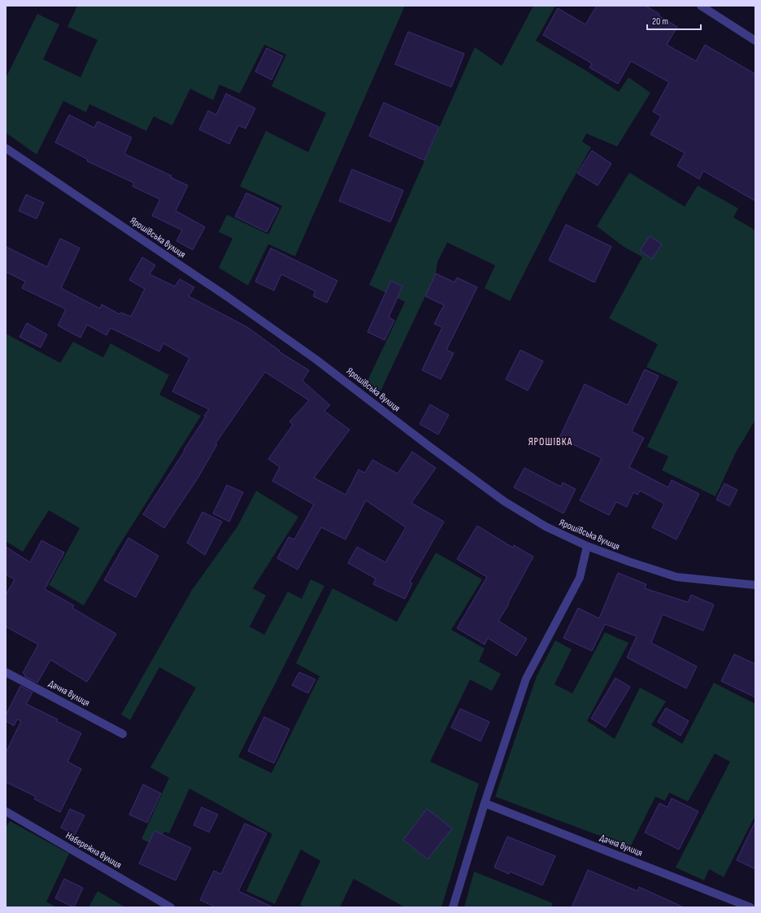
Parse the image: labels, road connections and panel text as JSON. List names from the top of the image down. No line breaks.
{"streets":{"street":["Ярошівська вулиця","Дачна вулиця","Набережна вулиця"]},"districts":["ЯРОШІВКА"],"scale_bar":"20 m"}
